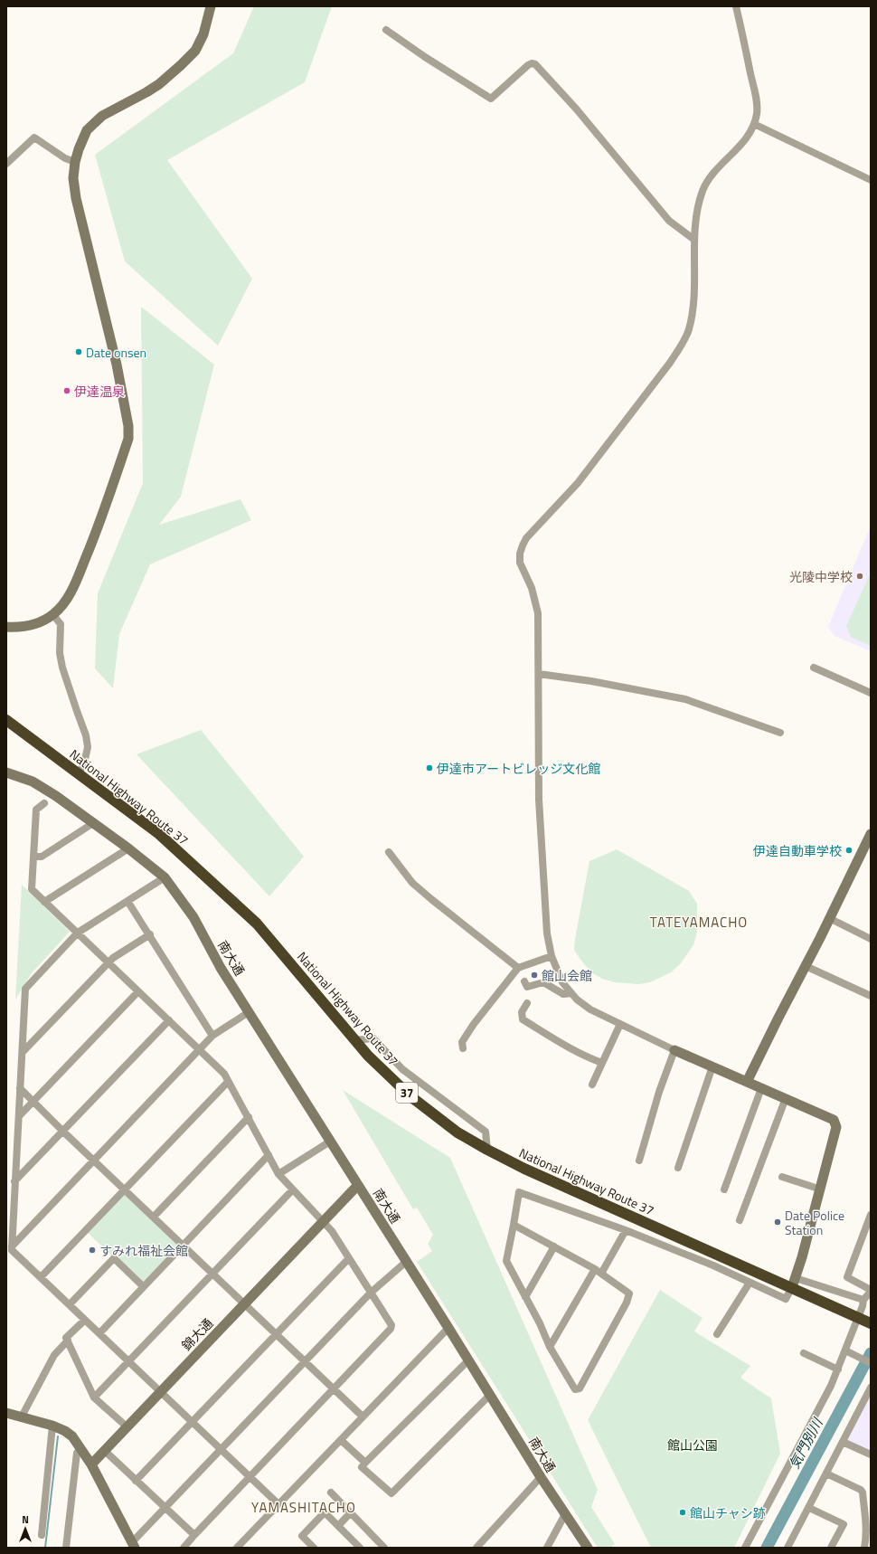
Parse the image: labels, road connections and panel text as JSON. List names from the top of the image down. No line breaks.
{"streets":{"highway":["National Highway Route 37","37"],"street":["南大通","錦大通"]},"crossings":[["南大通","錦大通"]],"districts":["TATEYAMACHO","YAMASHITACHO"],"water":["気門別川"],"parks":["館山公園"],"places":["Date onsen","伊達温泉","光陵中学校","伊達市アートビレッジ文化館","伊達自動車学校","館山会館","Date Police Station","すみれ福祉会館","館山チャシ跡"],"north":"top"}
